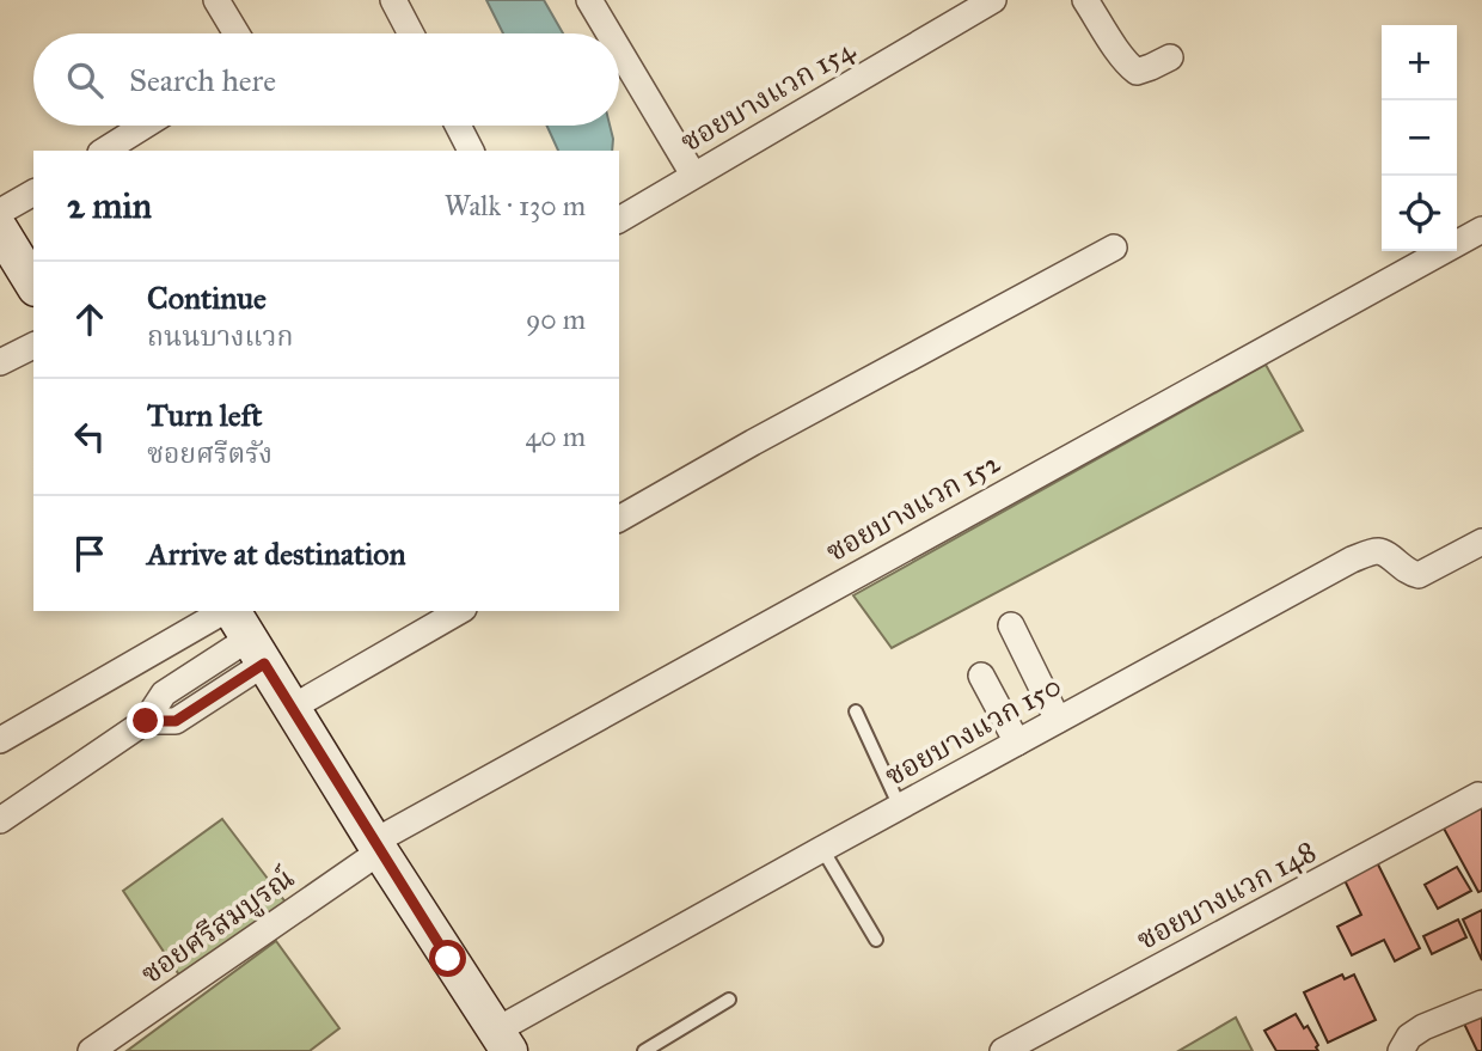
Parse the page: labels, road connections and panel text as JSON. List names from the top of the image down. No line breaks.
{"streets":{"street":["ซอยบางแวก 154","ซอยบางแวก 152","ซอยบางแวก 150","ซอยบางแวก 148","ซอยศรีสมบูรณ์"]},"crossings":[["ซอยบางแวก 152","ซอยศรีสมบูรณ์"]],"page":{"map_buttons":["+","−"],"search":"Search here","heading":["2 min","Walk · 130 m"],"list":[["Continue","ถนนบางแวก","90 m"],["Turn left","ซอยศรีตรัง","40 m"],"Arrive at destination"]}}
